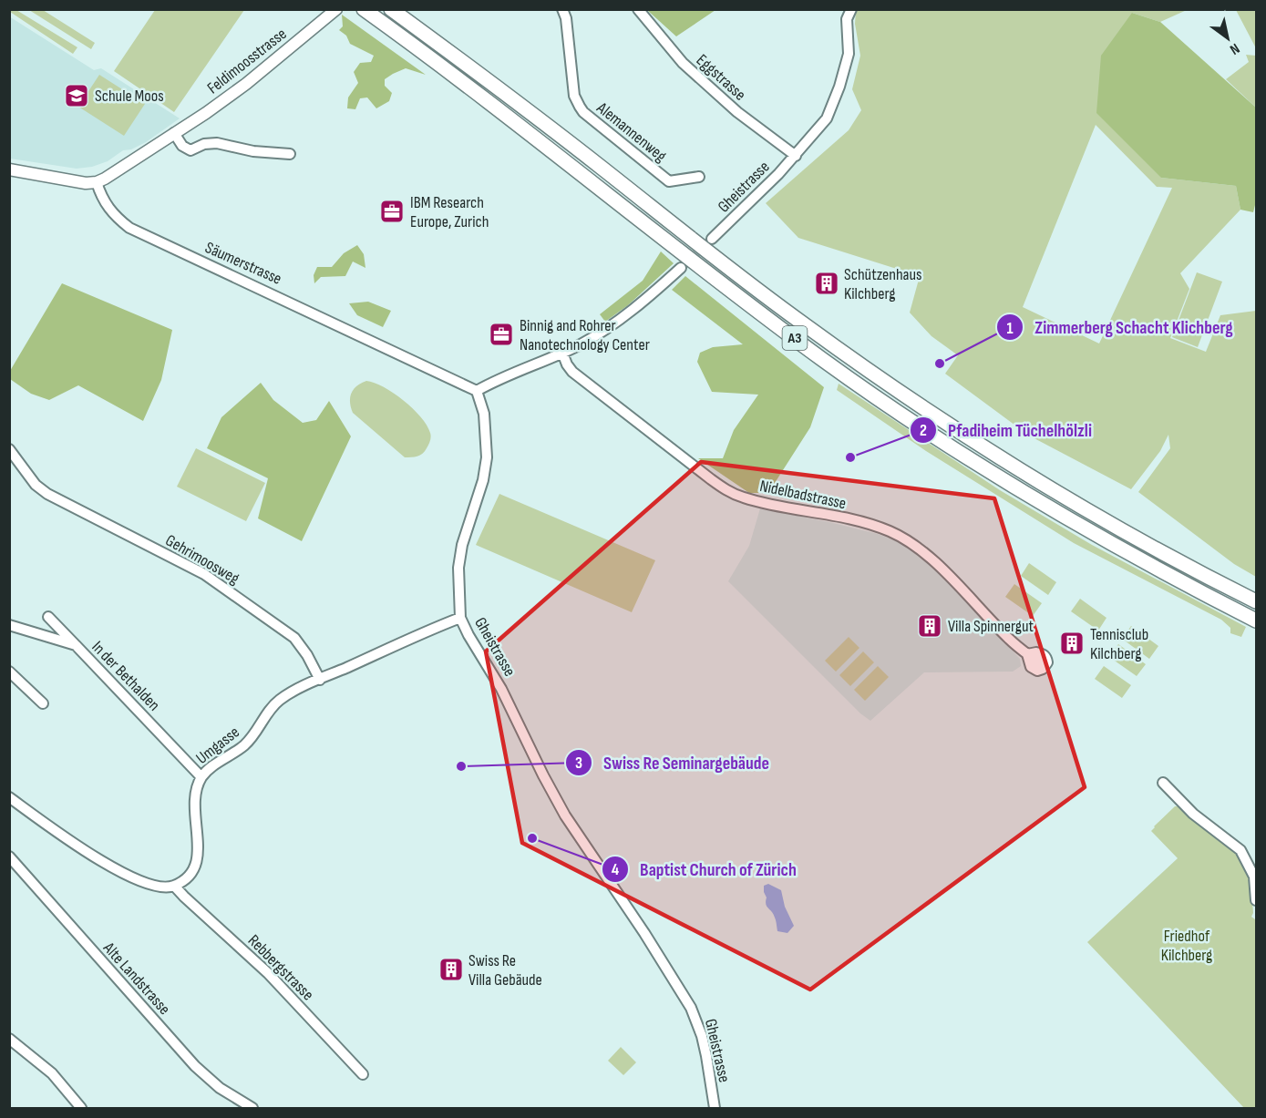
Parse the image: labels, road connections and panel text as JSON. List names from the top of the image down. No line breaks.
{"streets":{"highway":["A3"],"main road":["Feldimoosstrasse"],"street":["Eggstrasse","Alemannenweg","Gheistrasse","Säumerstrasse","Nidelbadstrasse","Gehrimoosweg","In der Bethalden","Umgasse","Rebbergstrasse","Alte Landstrasse"]},"crossings":[["Feldimoosstrasse","Säumerstrasse"],["Eggstrasse","Gheistrasse"],["Gheistrasse","Säumerstrasse"],["Gheistrasse","Umgasse"],["Gehrimoosweg","Umgasse"],["In der Bethalden","Umgasse"],["Umgasse","Rebbergstrasse"]],"parks":["Friedhof Kilchberg"],"places":{"school or university":["Schule Moos"],"office":["IBM Research Europe, Zurich","Binnig and Rohrer Nanotechnology Center"],"building":["Schützenhaus Kilchberg","Villa Spinnergut","Tennisclub Kilchberg","Swiss Re Villa Gebäude"],"other":["Zimmerberg Schacht Klichberg","Pfadiheim Tüchelhölzli","Swiss Re Seminargebäude","Baptist Church of Zürich"]},"north":"bottom right"}
